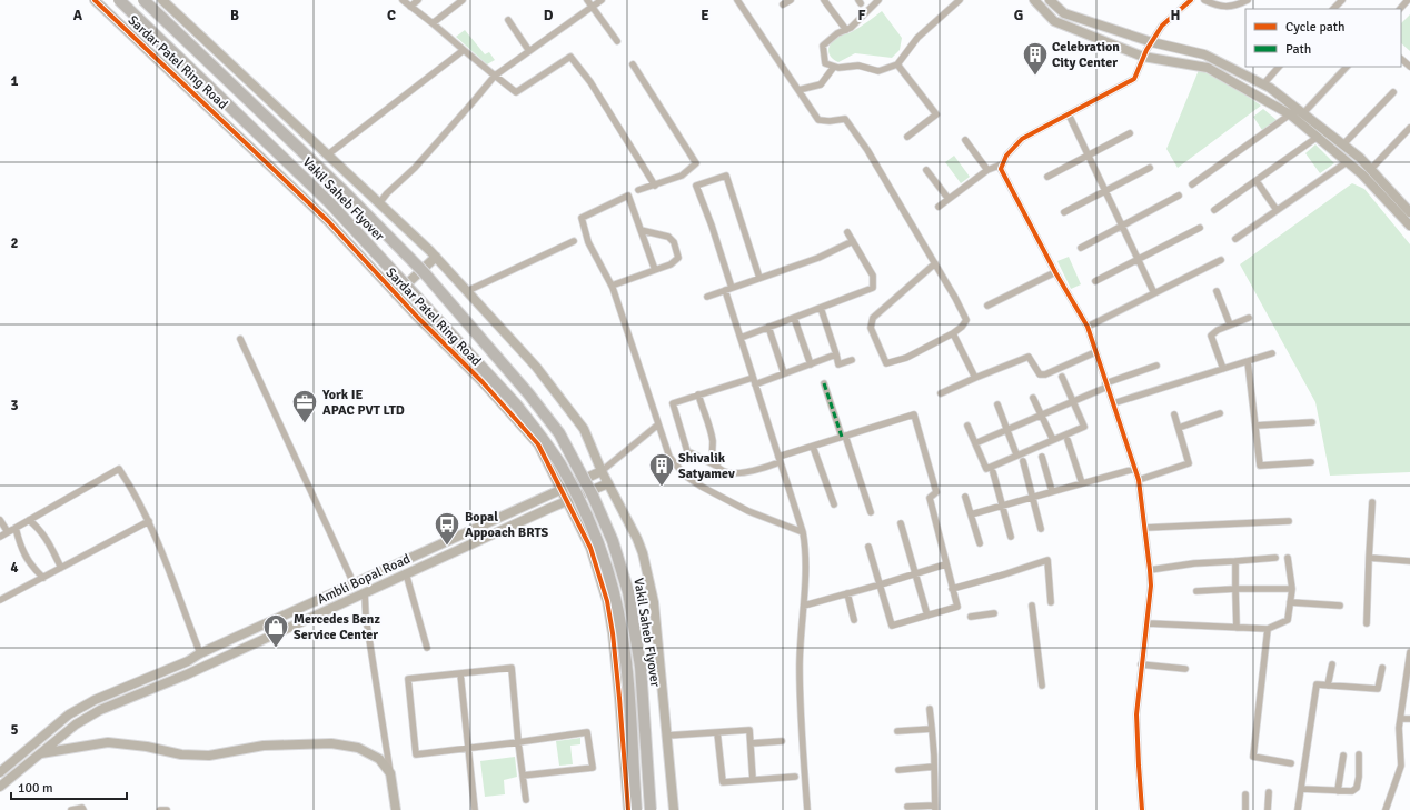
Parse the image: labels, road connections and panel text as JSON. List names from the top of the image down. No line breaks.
{"streets":{"highway":["Vakil Saheb Flyover"],"street":["Sardar Patel Ring Road","Ambli Bopal Road"]},"crossings":[["Sardar Patel Ring Road","Ambli Bopal Road"]],"places":{"building":["Celebration City Center","Shivalik Satyamev"],"office":["York IE APAC PVT LTD"],"bus stop":["Bopal Appoach BRTS"],"shop":["Mercedes Benz Service Center"]},"legend":["Cycle path","Path"],"scale_bar":"100 m","grid":{"columns":["A","B","C","D","E","F","G","H"],"rows":["1","2","3","4","5"]}}
